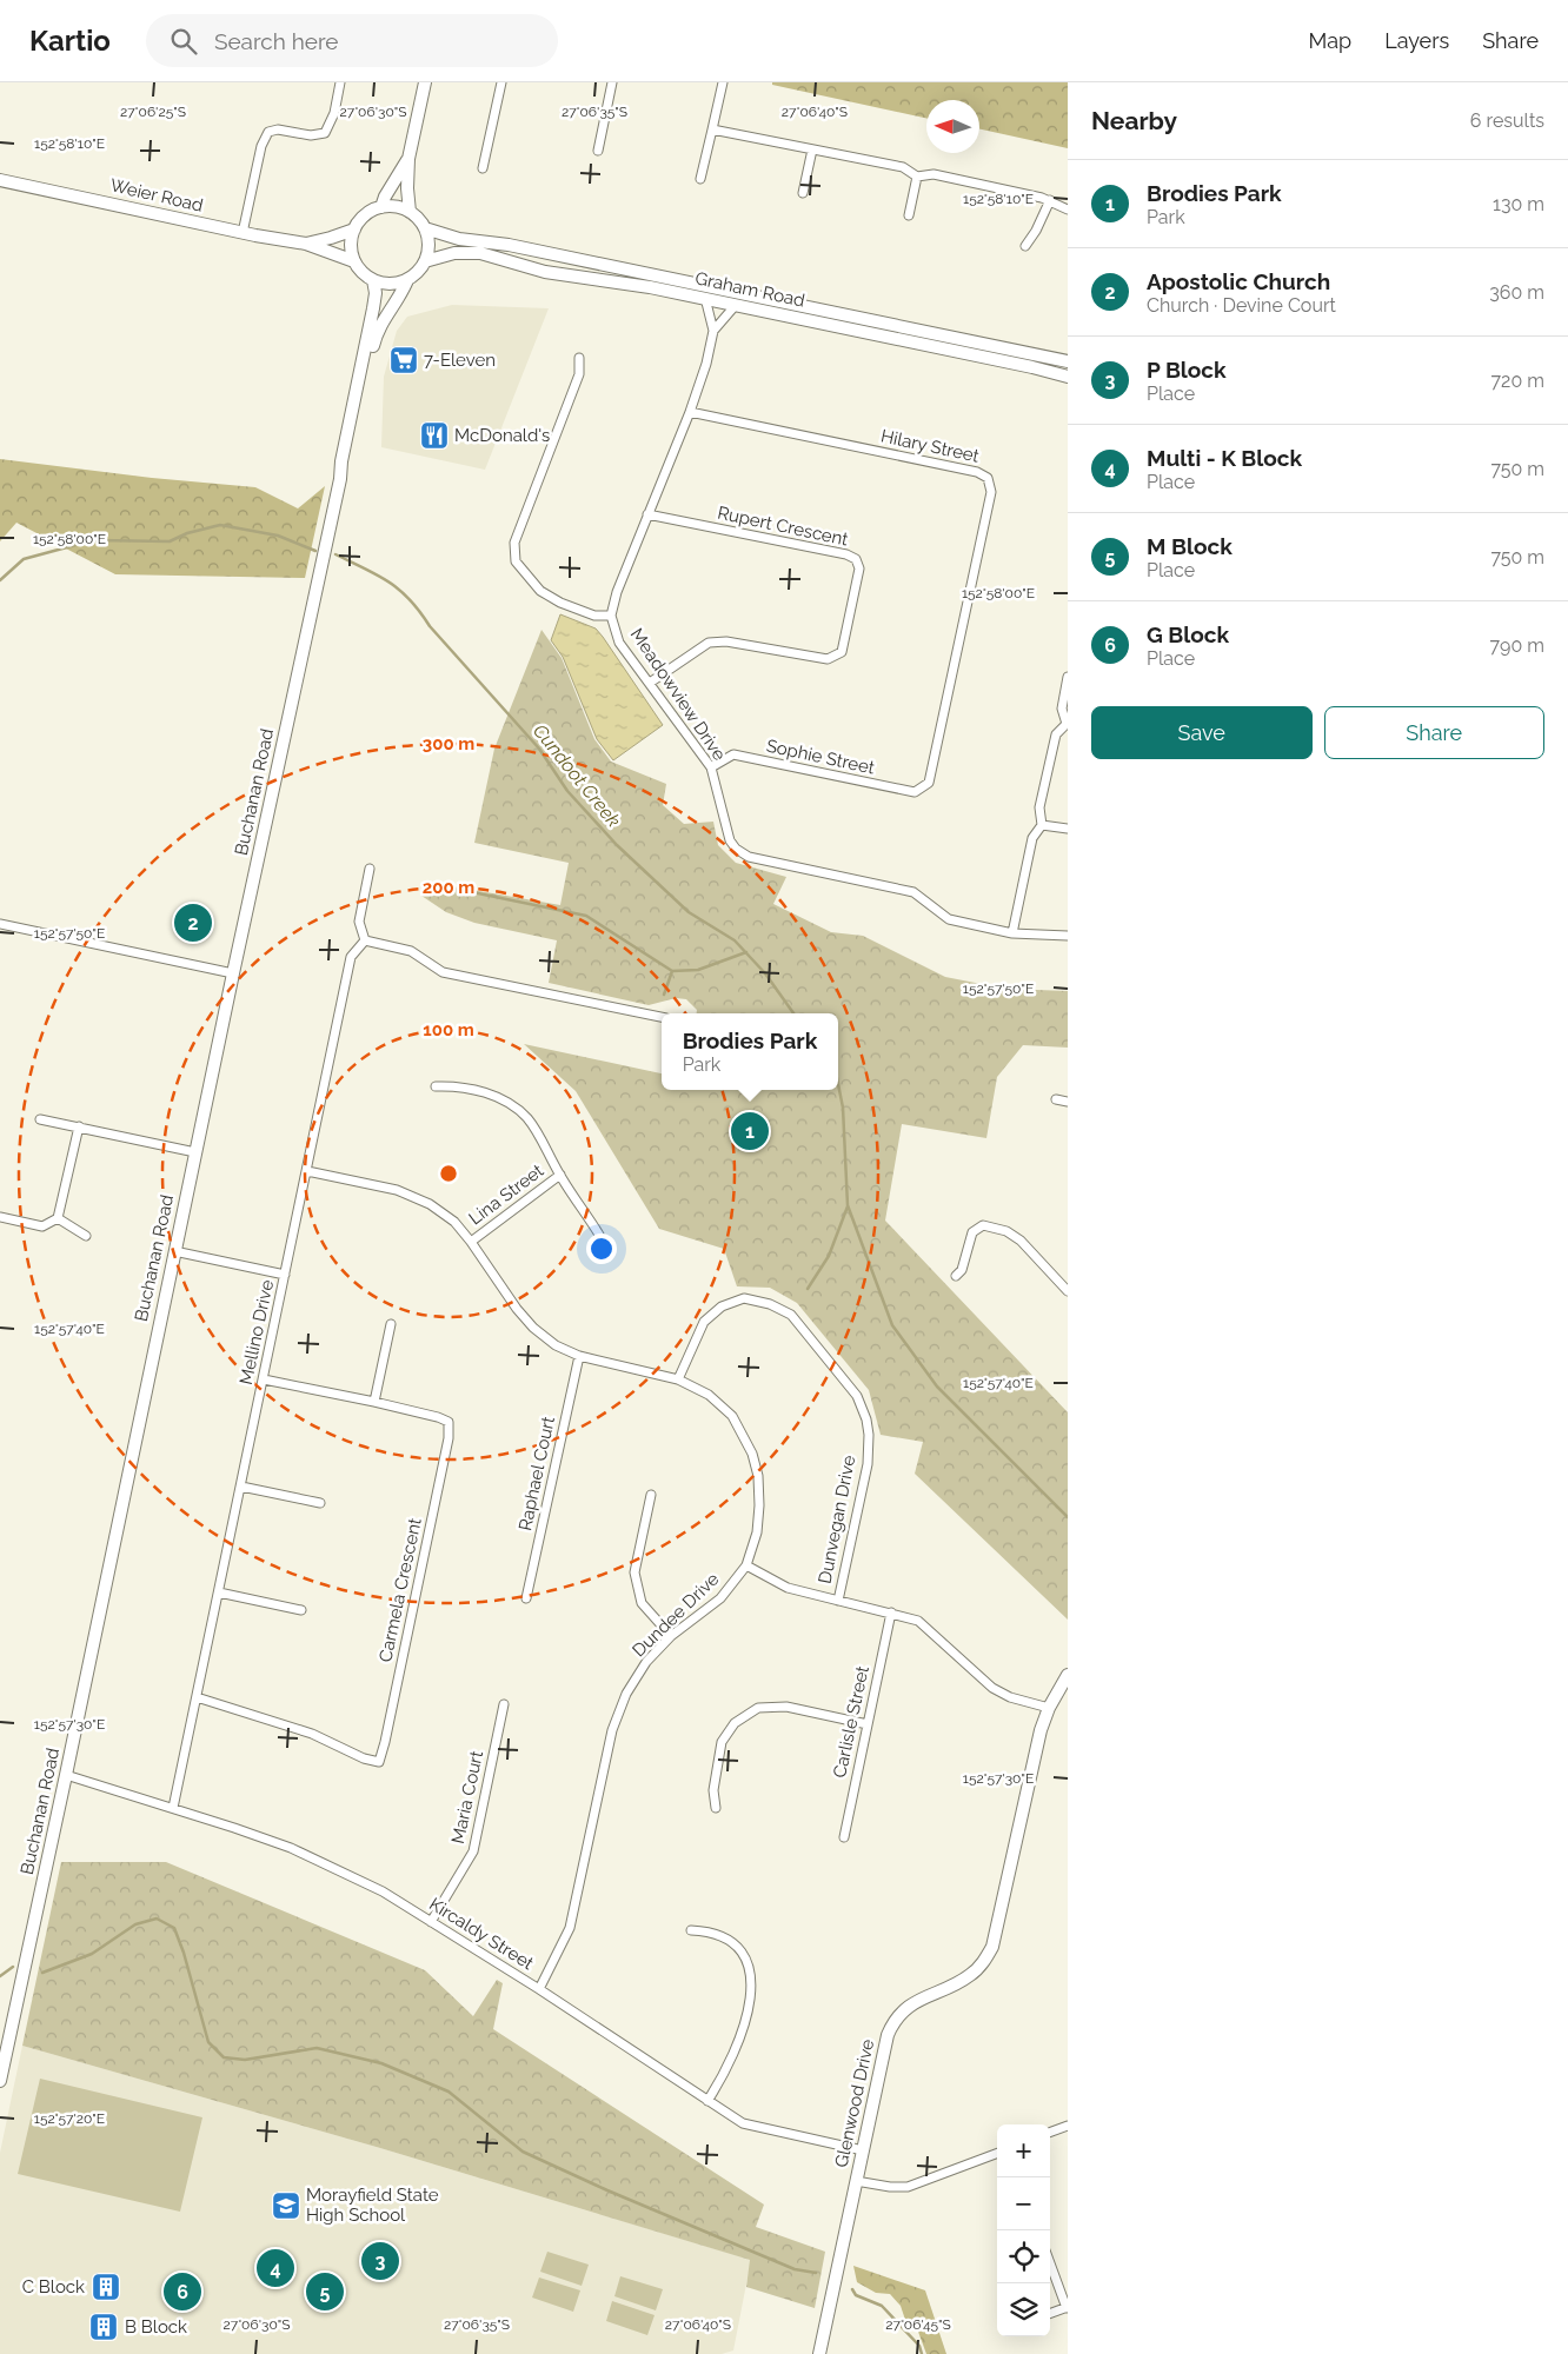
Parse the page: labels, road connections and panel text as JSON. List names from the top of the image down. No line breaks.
{"streets":{"main road":["Weier Road","Graham Road","Buchanan Road","Glenwood Drive"],"street":["Hilary Street","Rupert Crescent","Meadowview Drive","Sophie Street","Lina Street","Mellino Drive","Raphael Court","Dunvegan Drive","Carmela Crescent","Dundee Drive","Carlisle Street","Maria Court","Kircaldy Street"]},"crossings":[["Weier Road","Graham Road"],["Weier Road","Buchanan Road"],["Graham Road","Meadowview Drive"],["Graham Road","Buchanan Road"],["Hilary Street","Meadowview Drive"],["Hilary Street","Sophie Street"],["Rupert Crescent","Meadowview Drive"],["Meadowview Drive","Sophie Street"],["Buchanan Road","Kircaldy Street"],["Lina Street","Dundee Drive"],["Mellino Drive","Carmela Crescent"],["Mellino Drive","Dundee Drive"],["Mellino Drive","Kircaldy Street"],["Raphael Court","Dundee Drive"],["Dunvegan Drive","Dundee Drive"],["Dundee Drive","Kircaldy Street"],["Maria Court","Kircaldy Street"],["Kircaldy Street","Glenwood Drive"]],"water":["Cundoot Creek"],"places":{"supermarket":["7-Eleven"],"restaurant":["McDonald's"],"school or university":["Morayfield State High School"],"building":["C Block","B Block"]},"north":"left","page":{"header":"Kartio","search":"Search here","nav":["Map","Layers","Share"],"heading":["Nearby","6 results"],"list":[{"mark":"1","name":"Brodies Park","note":"Park","value":"130 m"},{"mark":"2","name":"Apostolic Church","note":"Church · Devine Court","value":"360 m"},{"mark":"3","name":"P Block","note":"Place","value":"720 m"},{"mark":"4","name":"Multi - K Block","note":"Place","value":"750 m"},{"mark":"5","name":"M Block","note":"Place","value":"750 m"},{"mark":"6","name":"G Block","note":"Place","value":"790 m"}],"buttons":["Save","Share"],"pins":["2","1","3","4","5","6"],"popup":["Brodies Park","Park"],"map_buttons":["+","−"]},"coordinates":["27°06'25\"S","27°06'30\"S","27°06'35\"S","27°06'40\"S","152°58'10\"E","152°58'00\"E","152°57'50\"E","152°57'40\"E","152°57'30\"E","152°57'20\"E","27°06'45\"S"],"rings":["300 m","200 m","100 m"]}
